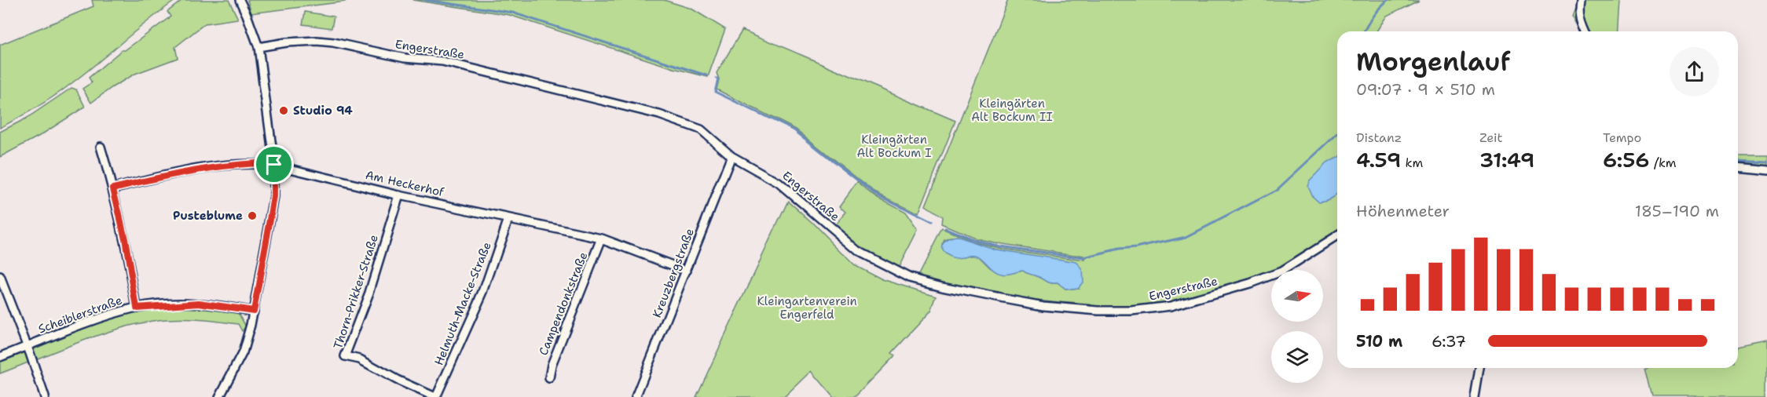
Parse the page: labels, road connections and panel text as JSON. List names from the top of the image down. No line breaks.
{"streets":{"street":["Engerstraße","Am Heckerhof","Kreuzbergstraße","Thorn-Prikker-Straße","Helmuth-Macke-Straße","Campendonkstraße","Scheiblerstraße"]},"crossings":[["Engerstraße","Kreuzbergstraße"],["Am Heckerhof","Kreuzbergstraße"],["Am Heckerhof","Thorn-Prikker-Straße"],["Am Heckerhof","Helmuth-Macke-Straße"],["Am Heckerhof","Campendonkstraße"],["Thorn-Prikker-Straße","Helmuth-Macke-Straße"]],"parks":["Kleingärten Alt Bockum II","Kleingärten Alt Bockum I","Kleingartenverein Engerfeld"],"places":["Studio 94","Pusteblume"],"north":"right","page":{"heading":["Morgenlauf","09:07 · 9 × 510 m"],"stats":[["Distanz","4.59 km"],["Zeit","31:49"],["Tempo","6:56 /km"]],"chart":["Höhenmeter","185–190 m"],"list":[{"name":"510 m","note":"6:37"}]}}
